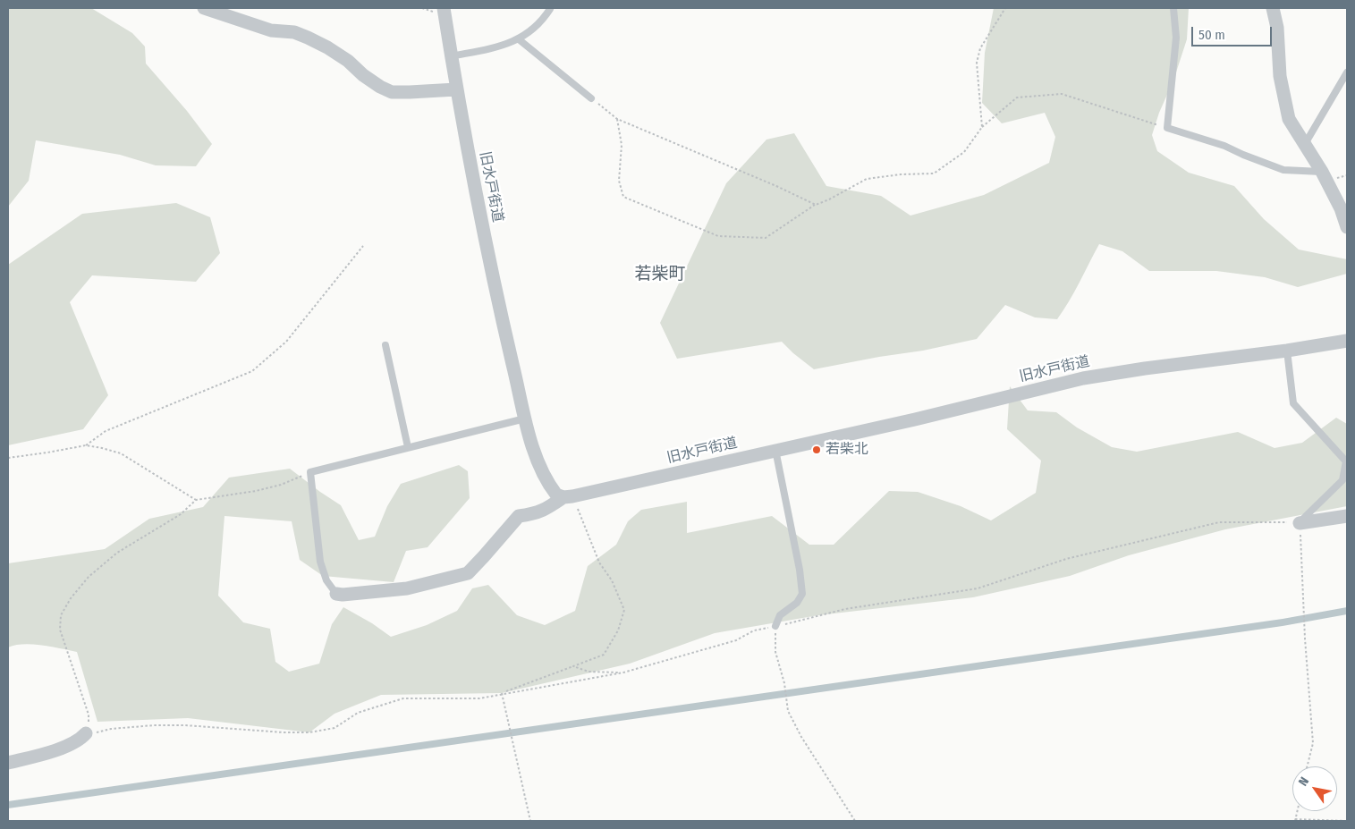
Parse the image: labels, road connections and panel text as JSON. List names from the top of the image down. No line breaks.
{"streets":{"street":["旧水戸街道"]},"districts":["若柴町"],"places":["若柴北"],"scale_bar":"50 m","north":"top left"}
